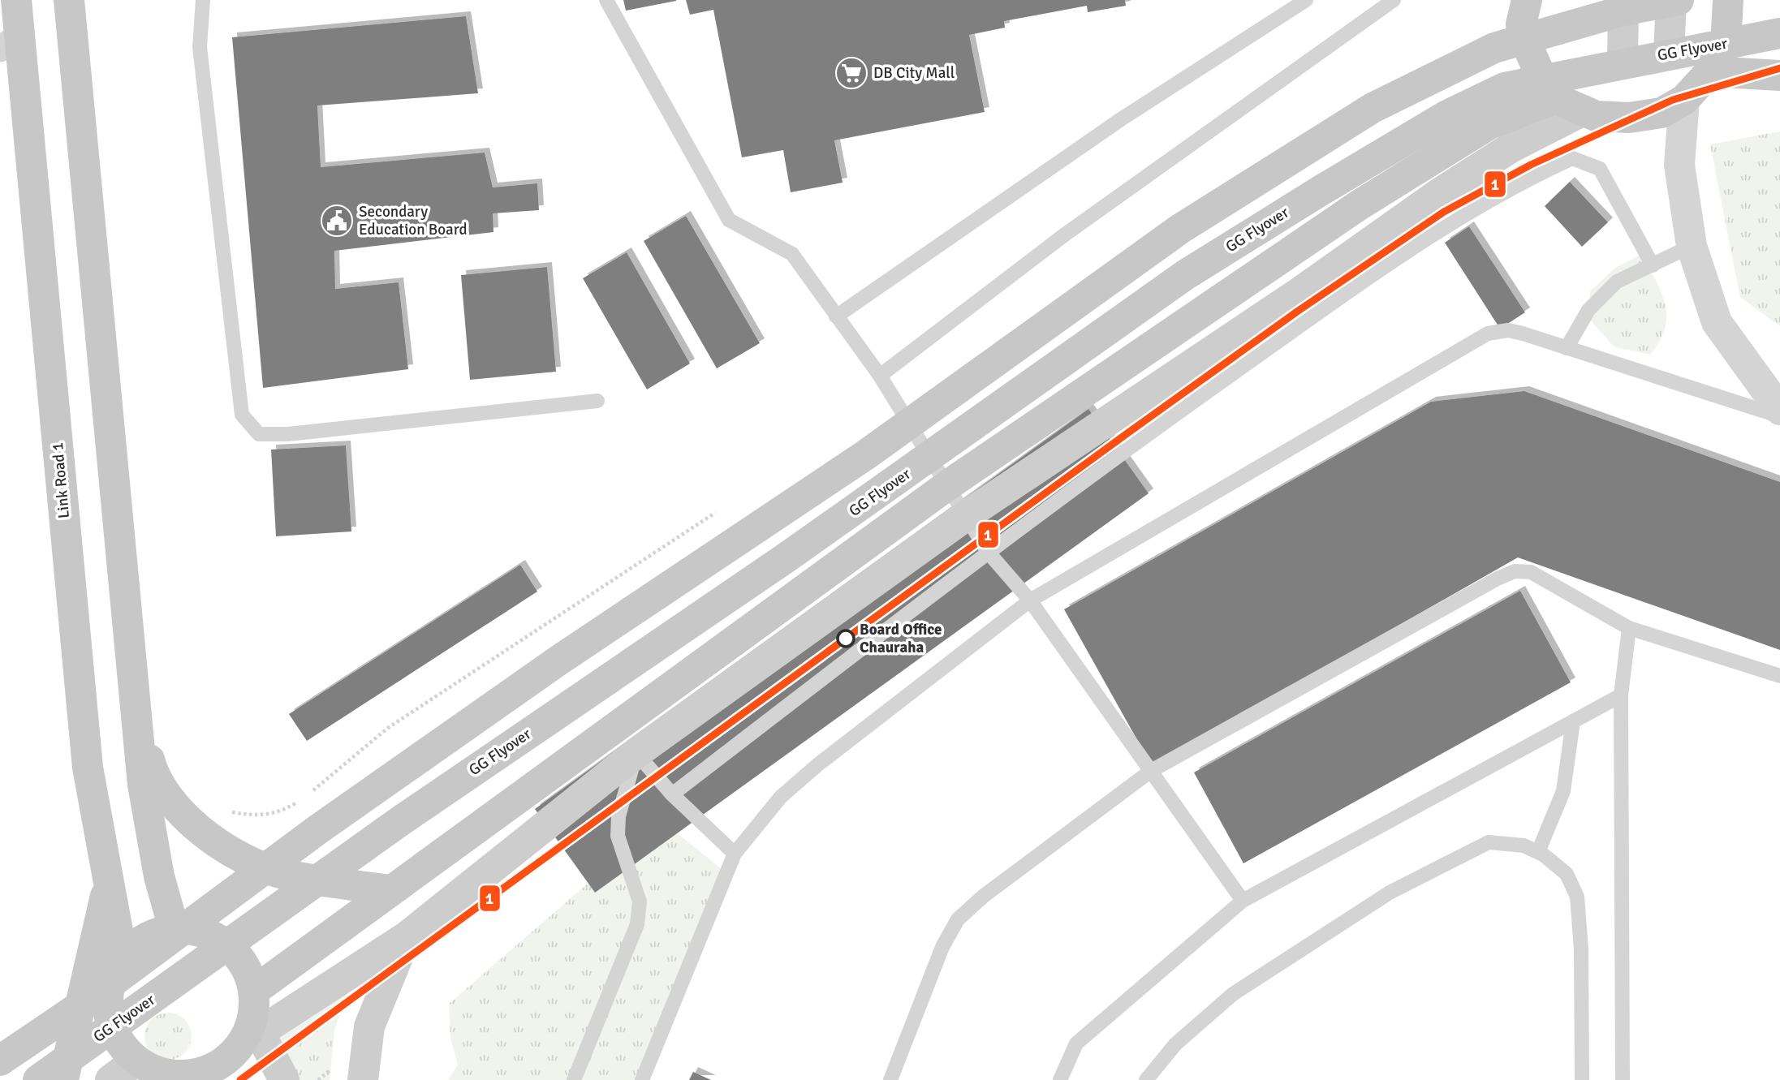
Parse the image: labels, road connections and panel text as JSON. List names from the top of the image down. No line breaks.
{"streets":{"main road":["GG Flyover","Link Road 1"]},"places":{"supermarket":["DB City Mall"],"public building":["Secondary Education Board"],"other":["Board Office Chauraha"]},"lines":["metro line 1"]}
